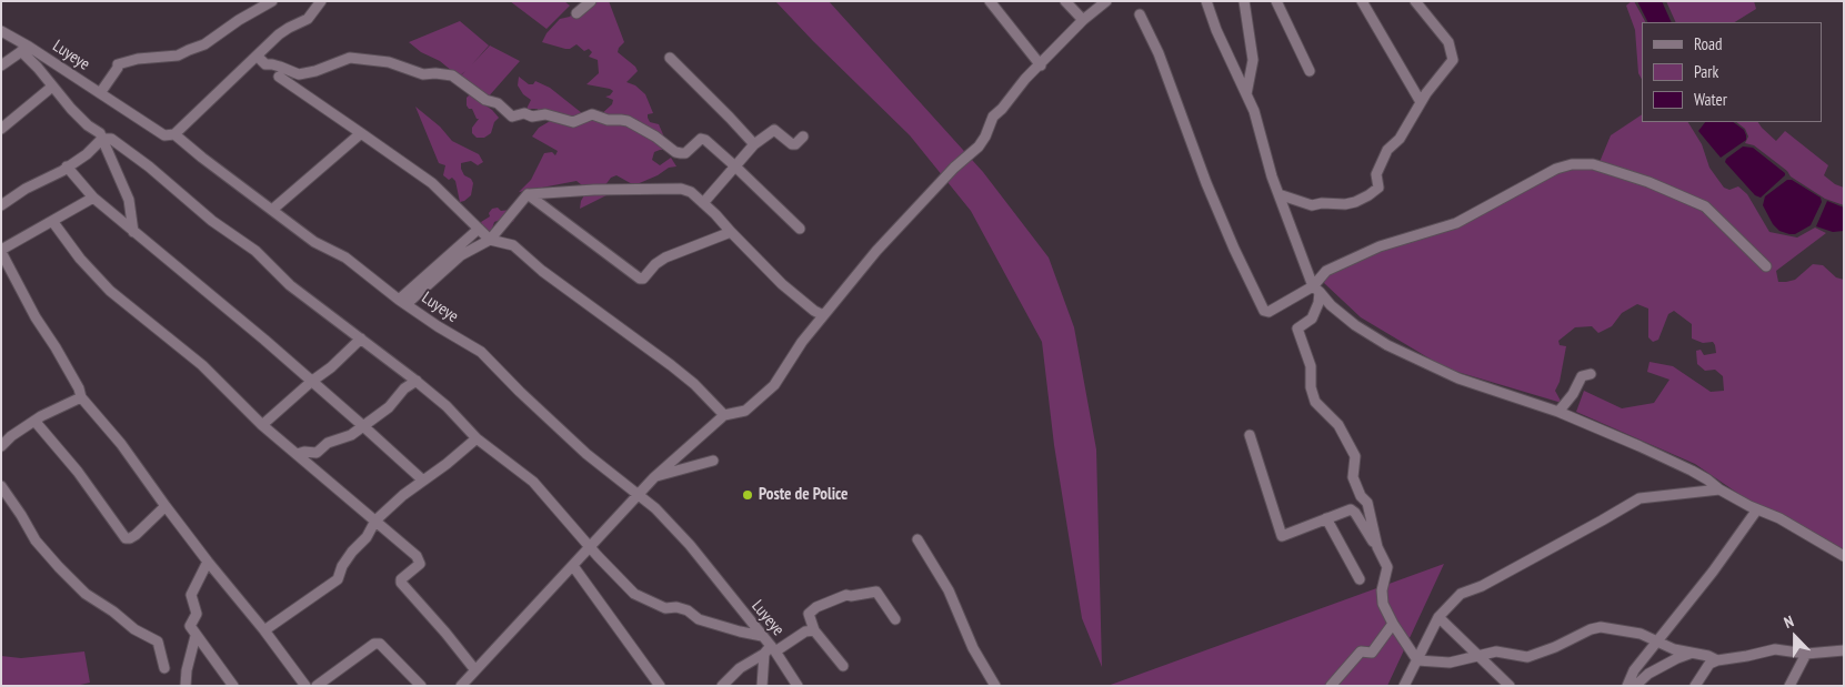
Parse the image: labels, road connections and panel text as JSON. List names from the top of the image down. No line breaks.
{"streets":{"street":["Luyeye"]},"places":["Poste de Police"],"legend":["Road","Park","Water"],"north":"top"}
